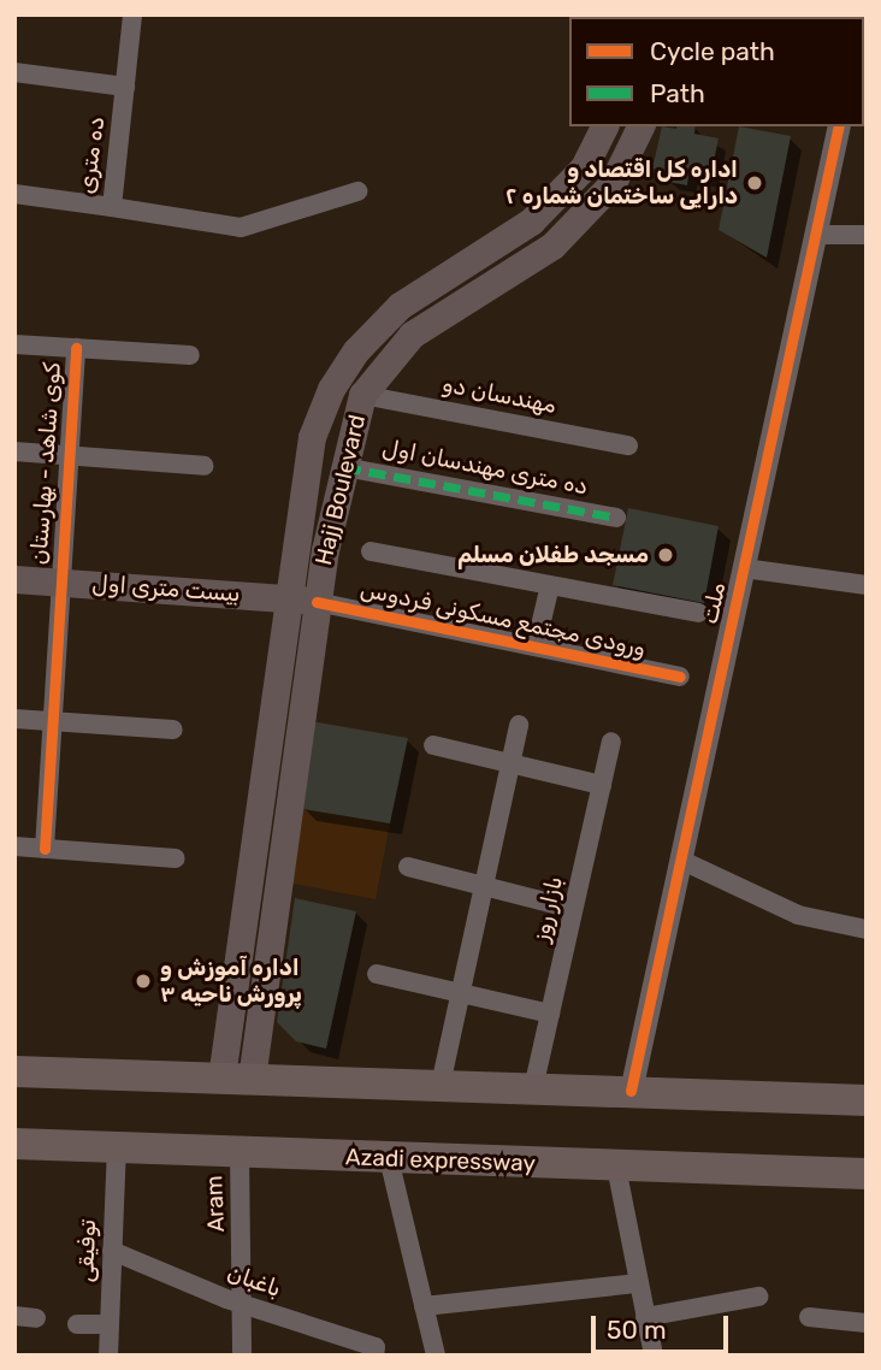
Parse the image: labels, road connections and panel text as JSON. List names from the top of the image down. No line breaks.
{"streets":{"highway":["Azadi expressway"],"main road":["Hajj Boulevard","بیست متری اول"],"street":["ده متری","مهندسان دو","کوی شاهد - بهارستان","ده متری مهندسان اول","ملت","ورودی مجتمع مسکونی فردوس","بازار روز","Aram","توفیقی","باغبان"]},"crossings":[["مهندسان دو","Hajj Boulevard"],["کوی شاهد - بهارستان","بیست متری اول"],["ده متری مهندسان اول","Hajj Boulevard"],["Hajj Boulevard","بیست متری اول"],["Hajj Boulevard","ورودی مجتمع مسکونی فردوس"],["بیست متری اول","ورودی مجتمع مسکونی فردوس"],["Azadi expressway","Aram"],["Azadi expressway","توفیقی"],["Aram","باغبان"],["توفیقی","باغبان"]],"places":["اداره کل اقتصاد و دارایی ساختمان شماره ۲","مسجد طفلان مسلم","اداره آموزش و پرورش ناحیه ۳"],"legend":["Cycle path","Path"],"scale_bar":"50 m"}
